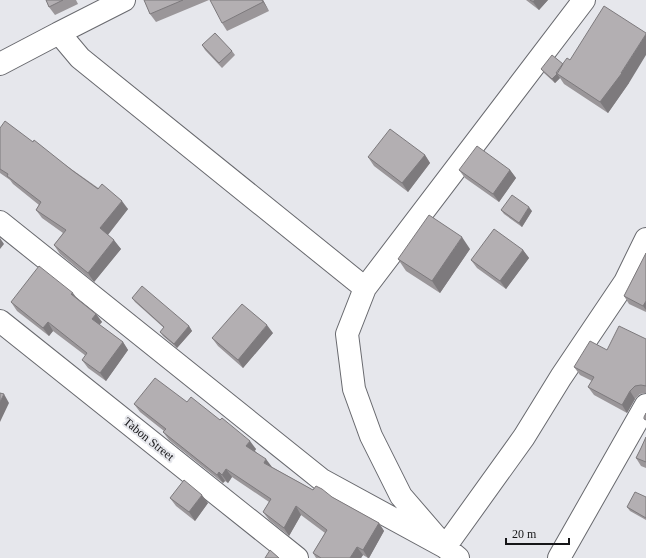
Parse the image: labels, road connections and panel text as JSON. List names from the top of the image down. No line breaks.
{"streets":{"street":["Tabon Street"]},"scale_bar":"20 m"}
